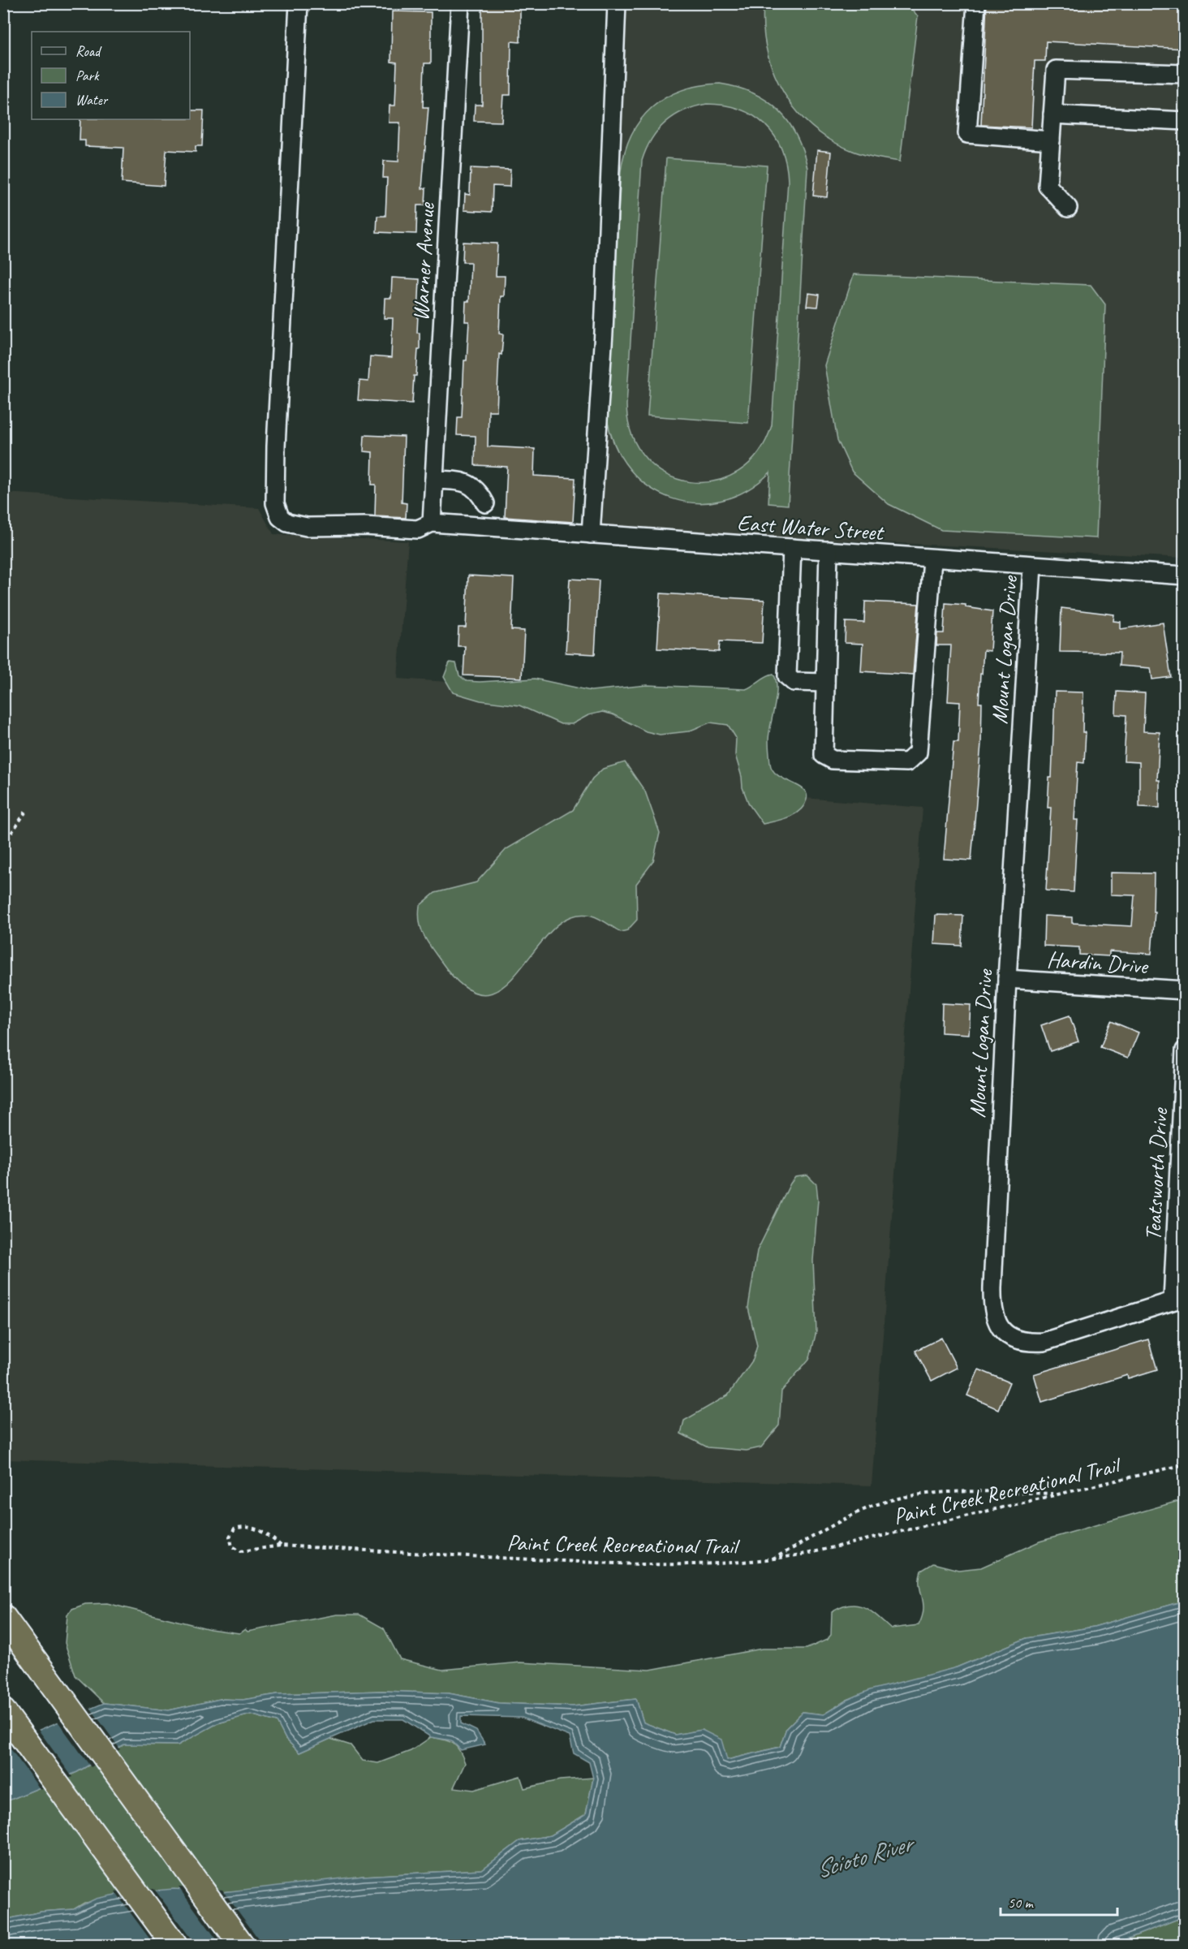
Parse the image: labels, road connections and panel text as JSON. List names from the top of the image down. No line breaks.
{"streets":{"street":["Warner Avenue","East Water Street","Mount Logan Drive","Hardin Drive","Teatsworth Drive"],"path":["Paint Creek Recreational Trail"]},"crossings":[["Warner Avenue","East Water Street"],["East Water Street","Mount Logan Drive"],["Mount Logan Drive","Hardin Drive"],["Mount Logan Drive","Teatsworth Drive"]],"water":["Scioto River"],"legend":["Road","Park","Water"],"scale_bar":"50 m"}
